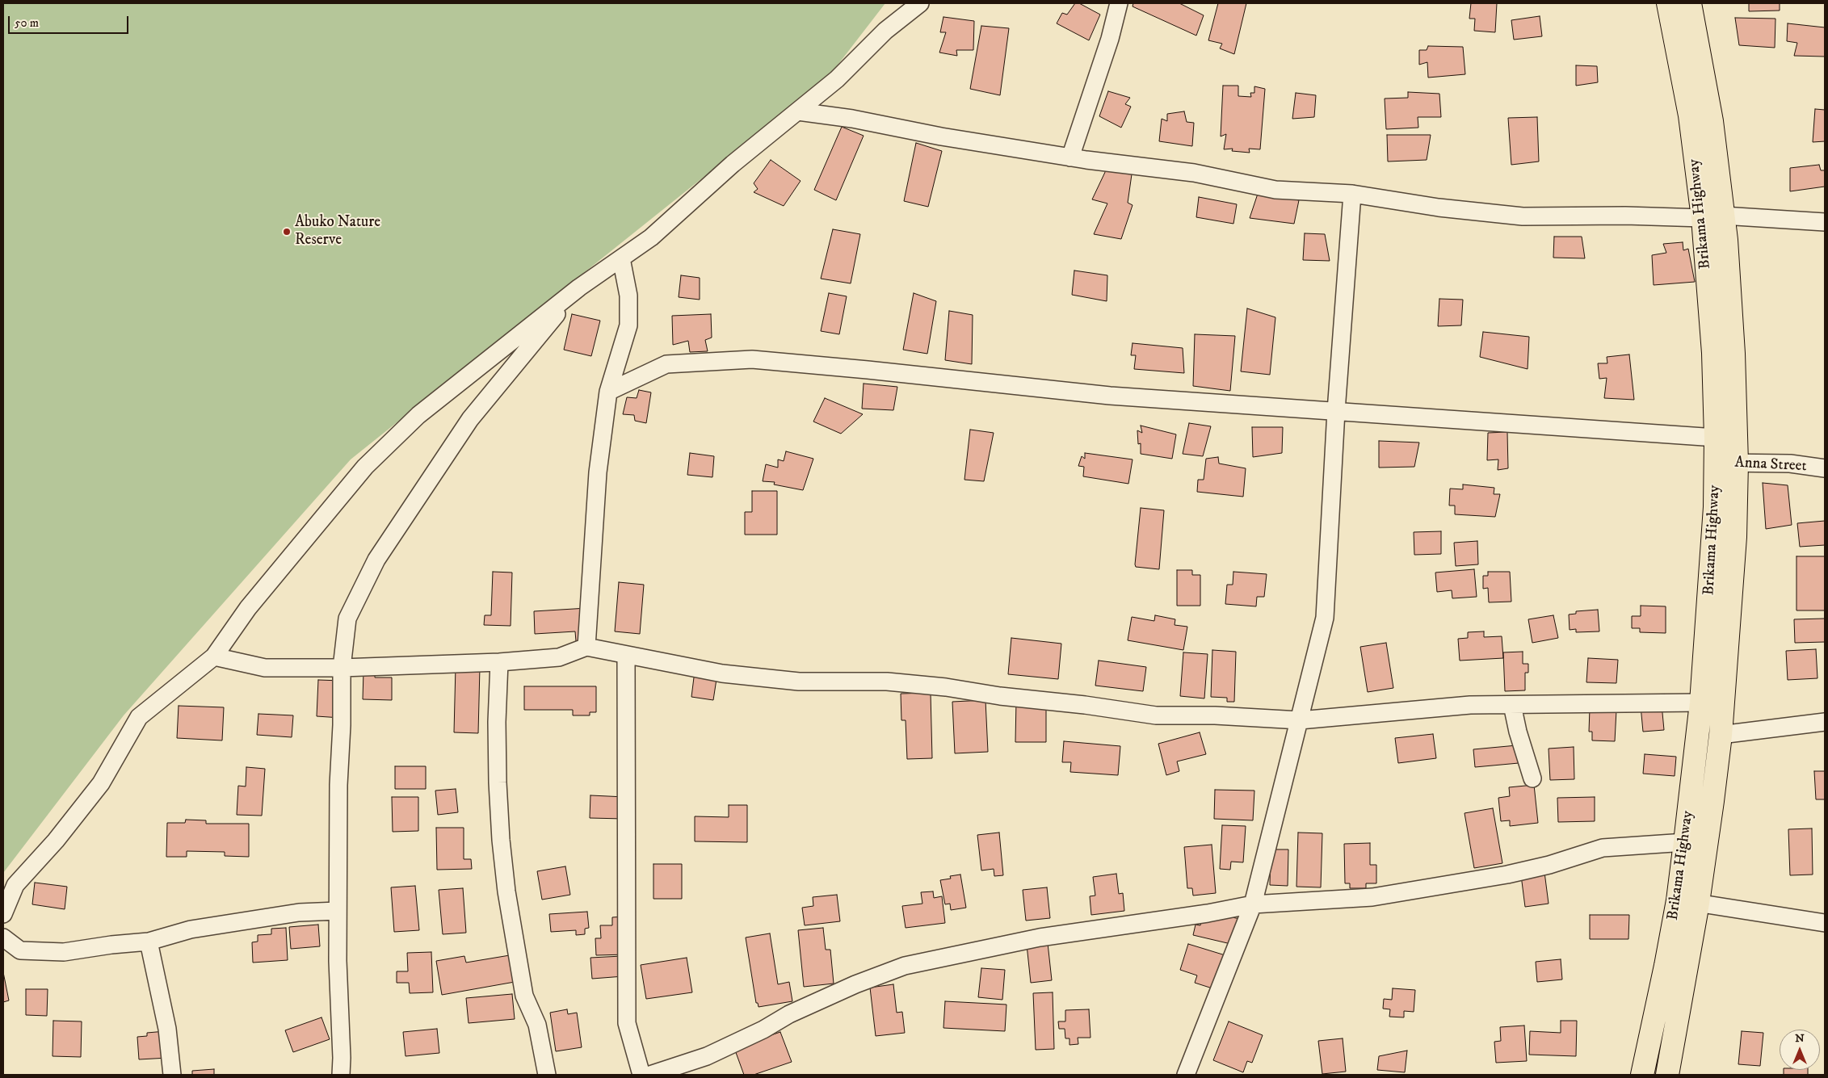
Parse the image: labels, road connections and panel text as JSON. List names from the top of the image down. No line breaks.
{"streets":{"highway":["Brikama Highway"],"street":["Anna Street"]},"crossings":[["Brikama Highway","Anna Street"]],"places":["Abuko Nature Reserve"],"scale_bar":"50 m","north":"top"}
